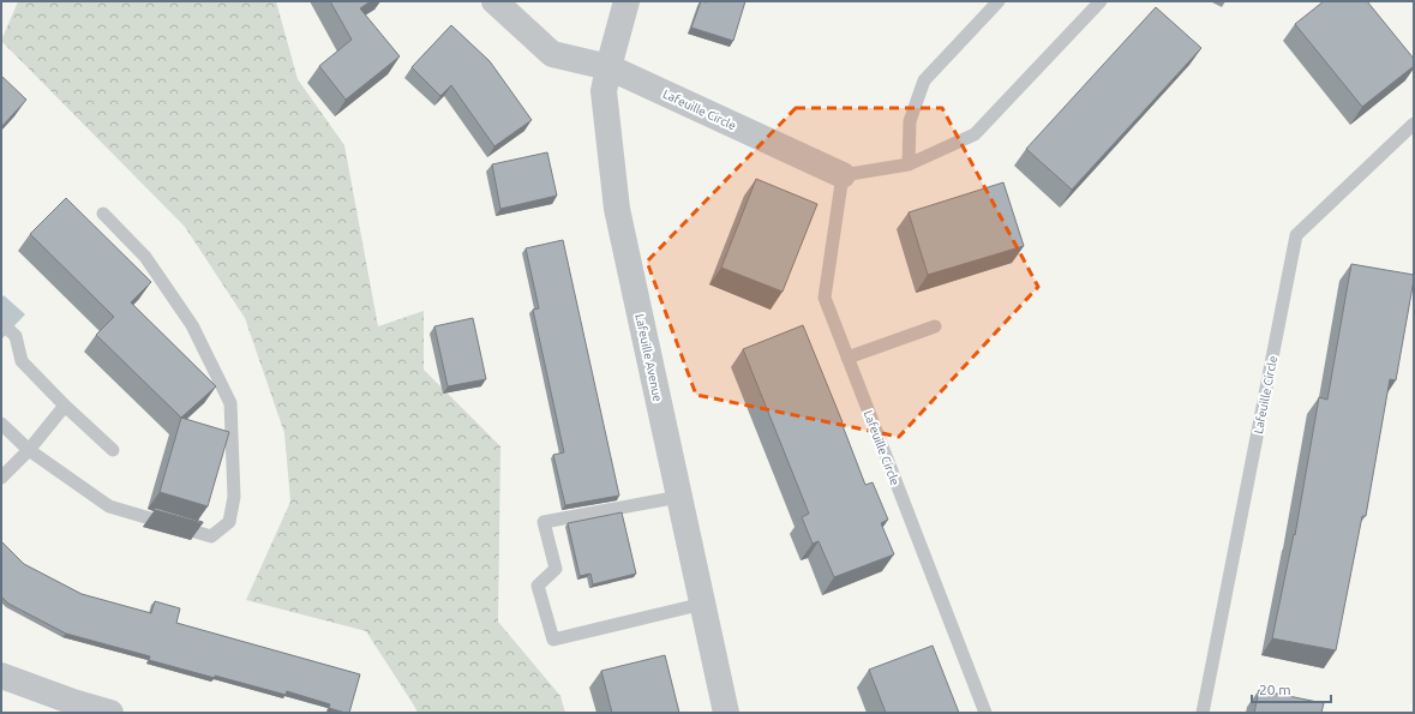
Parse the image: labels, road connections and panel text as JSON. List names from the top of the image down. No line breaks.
{"streets":{"street":["Lafeuille Circle","Lafeuille Avenue"]},"crossings":[["Lafeuille Circle","Lafeuille Avenue"]],"scale_bar":"20 m"}
